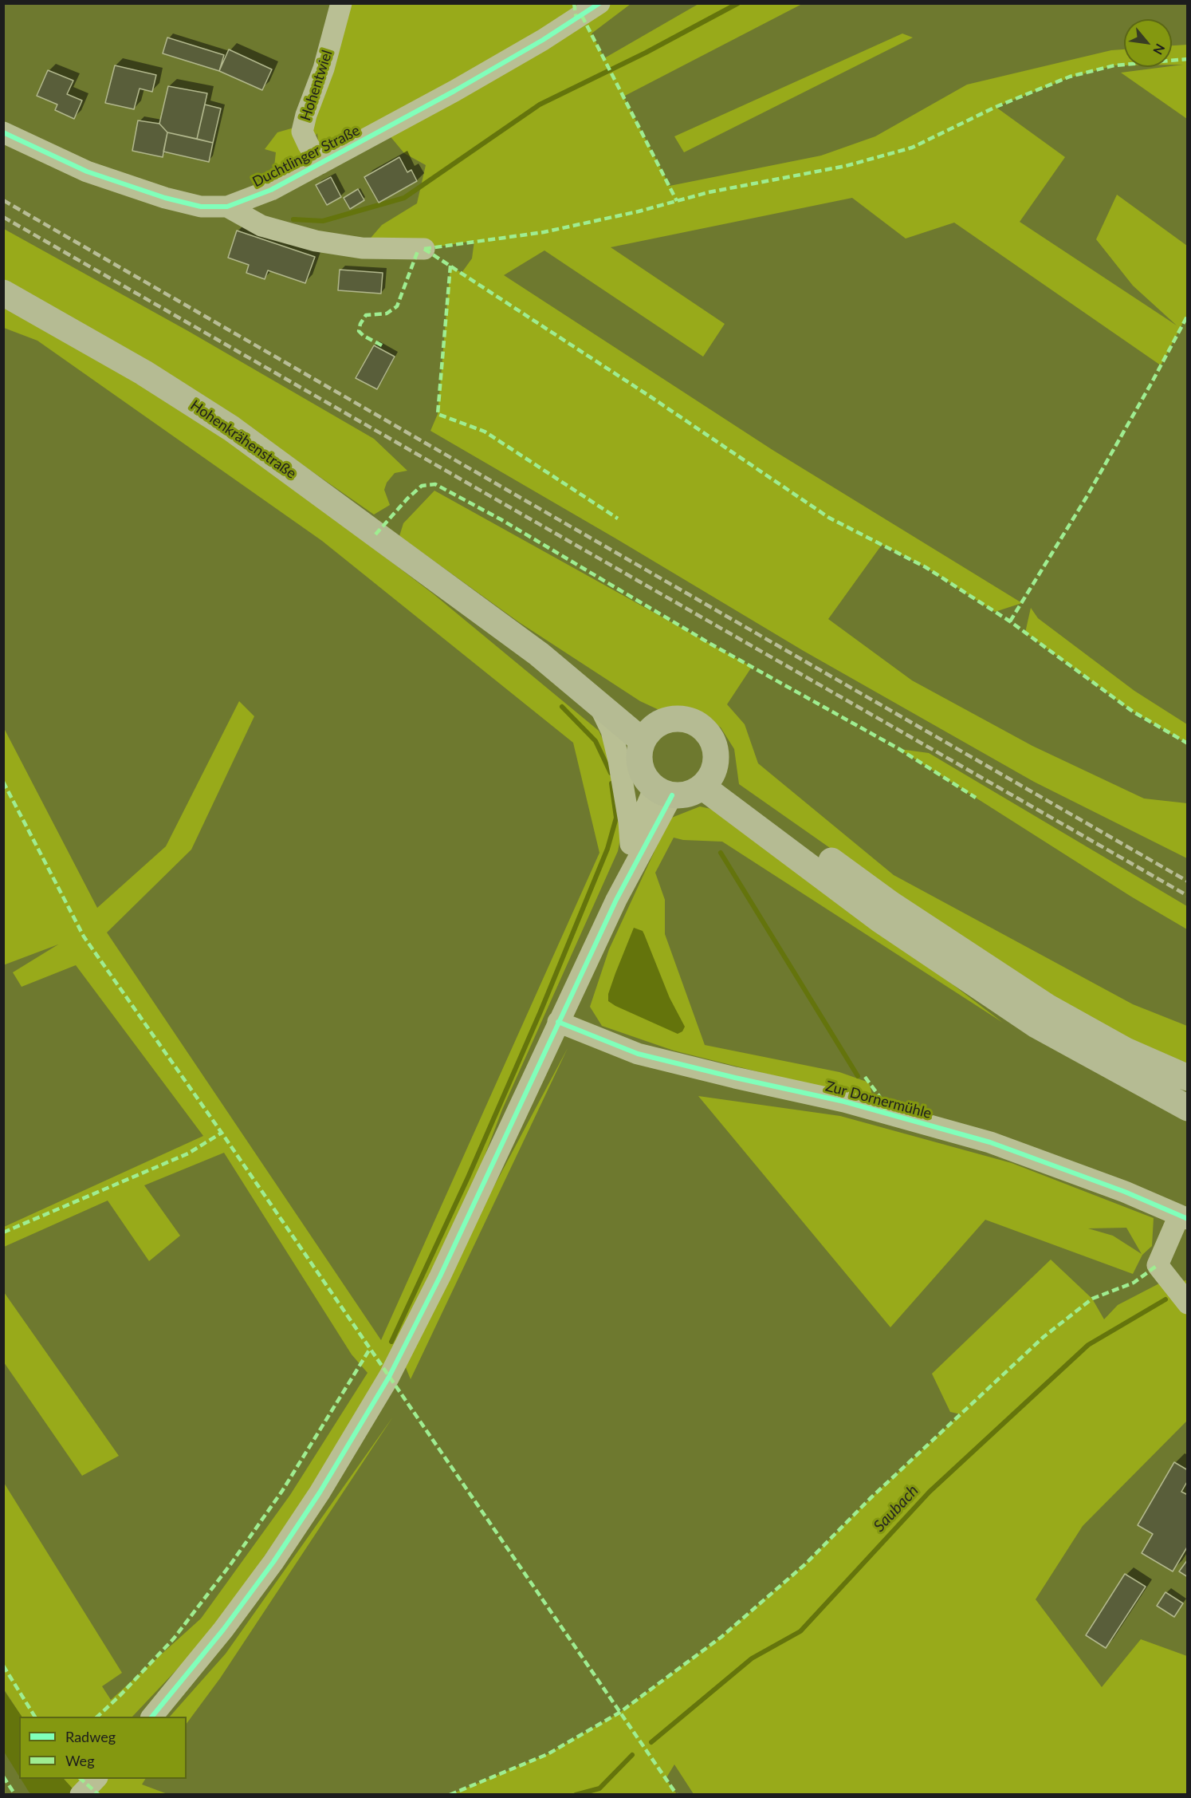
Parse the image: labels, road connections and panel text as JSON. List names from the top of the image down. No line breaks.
{"streets":{"main road":["Hohenkrähenstraße"],"street":["Hohentwiel","Duchtlinger Straße","Zur Dornermühle"]},"crossings":[["Hohentwiel","Duchtlinger Straße"]],"water":["Saubach"],"legend":["Radweg","Weg"],"north":"bottom right"}
